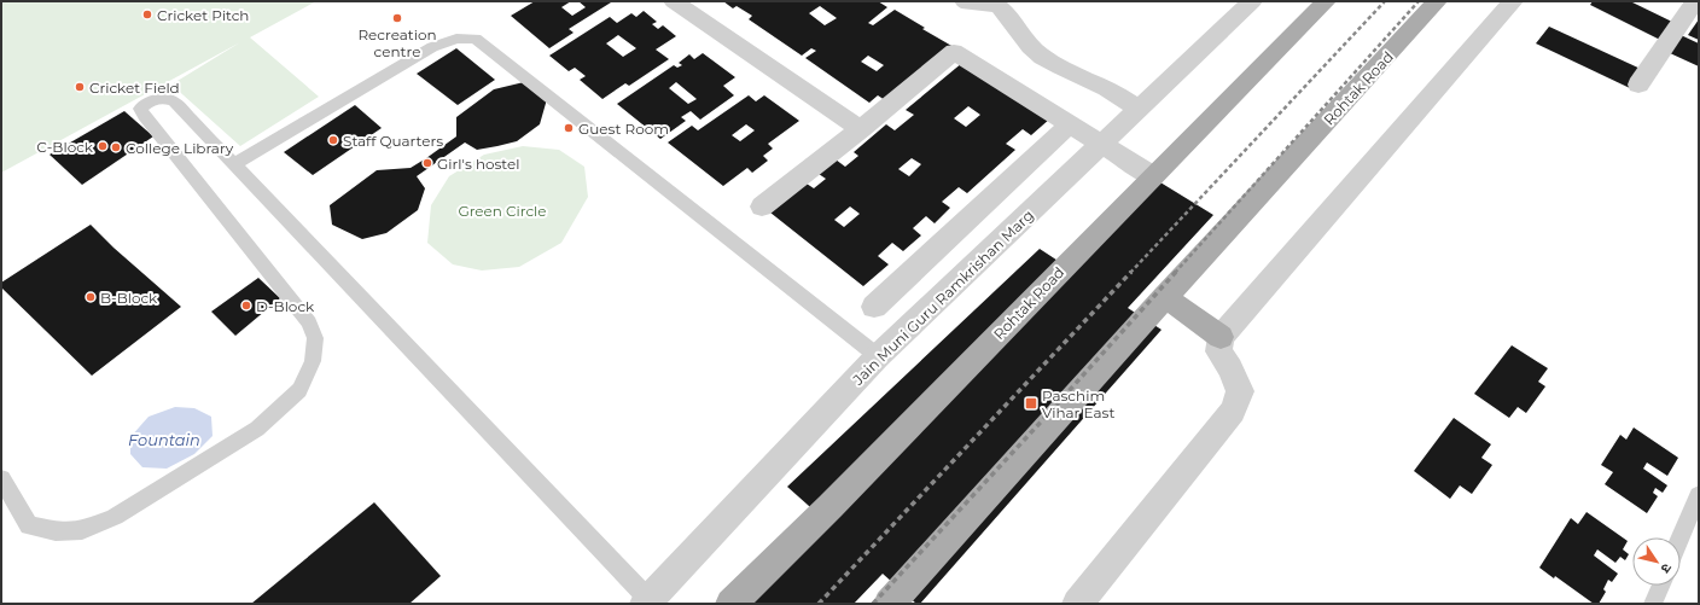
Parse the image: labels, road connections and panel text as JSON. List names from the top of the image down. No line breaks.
{"streets":{"main road":["Rohtak Road"],"street":["Jain Muni Guru Ramkrishan Marg"]},"water":["Fountain"],"parks":["Green Circle"],"places":{"other":["Cricket Pitch","Recreation centre","Cricket Field","Guest Room","Staff Quarters","C-Block","College Library","Girl's hostel","B-Block","D-Block"],"transit":["Paschim Vihar East"]},"north":"bottom right"}
